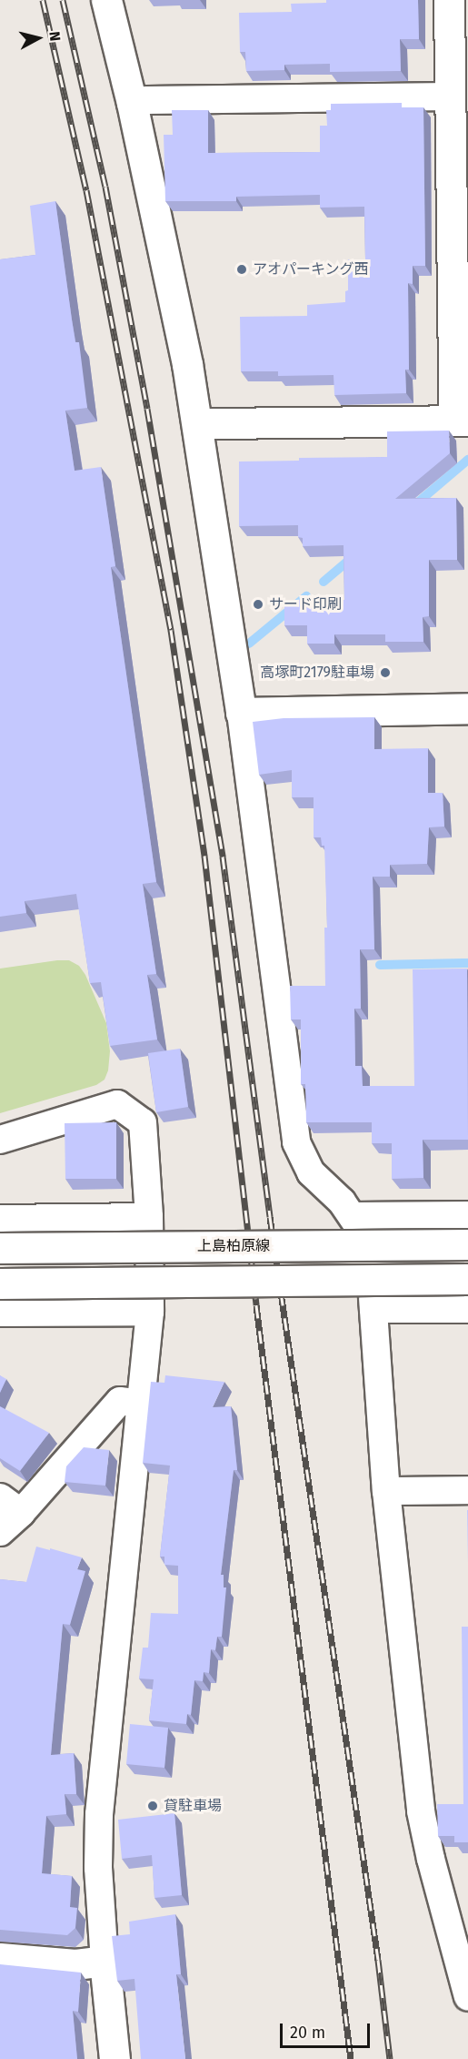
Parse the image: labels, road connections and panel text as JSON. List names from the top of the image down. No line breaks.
{"streets":{"street":["上島柏原線"]},"places":["アオパーキング西","サード印刷","高塚町2179駐車場","貸駐車場"],"scale_bar":"20 m","north":"right"}
